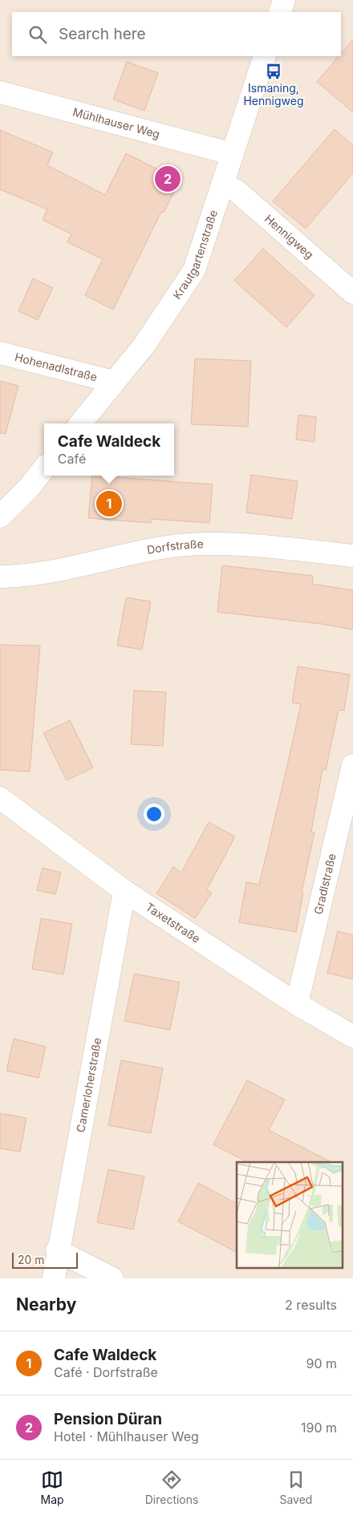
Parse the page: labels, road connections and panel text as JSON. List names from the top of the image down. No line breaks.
{"streets":{"street":["Mühlhauser Weg","Hennigweg","Krautgartenstraße","Hohenadlstraße","Dorfstraße","Gradlstraße","Taxetstraße","Camerloherstraße"]},"crossings":[["Mühlhauser Weg","Krautgartenstraße"],["Hennigweg","Krautgartenstraße"],["Krautgartenstraße","Hohenadlstraße"],["Gradlstraße","Taxetstraße"],["Taxetstraße","Camerloherstraße"]],"places":{"bus stop":["Ismaning, Hennigweg"]},"scale_bar":"20 m","page":{"search":"Search here","pins":["2","1"],"popup":["Cafe Waldeck","Café"],"scale":"20 m","heading":["Nearby","2 results"],"list":[{"mark":"1","name":"Cafe Waldeck","note":"Café · Dorfstraße","value":"90 m"},{"mark":"2","name":"Pension Düran","note":"Hotel · Mühlhauser Weg","value":"190 m"}],"nav":["Map","Directions","Saved"]}}
